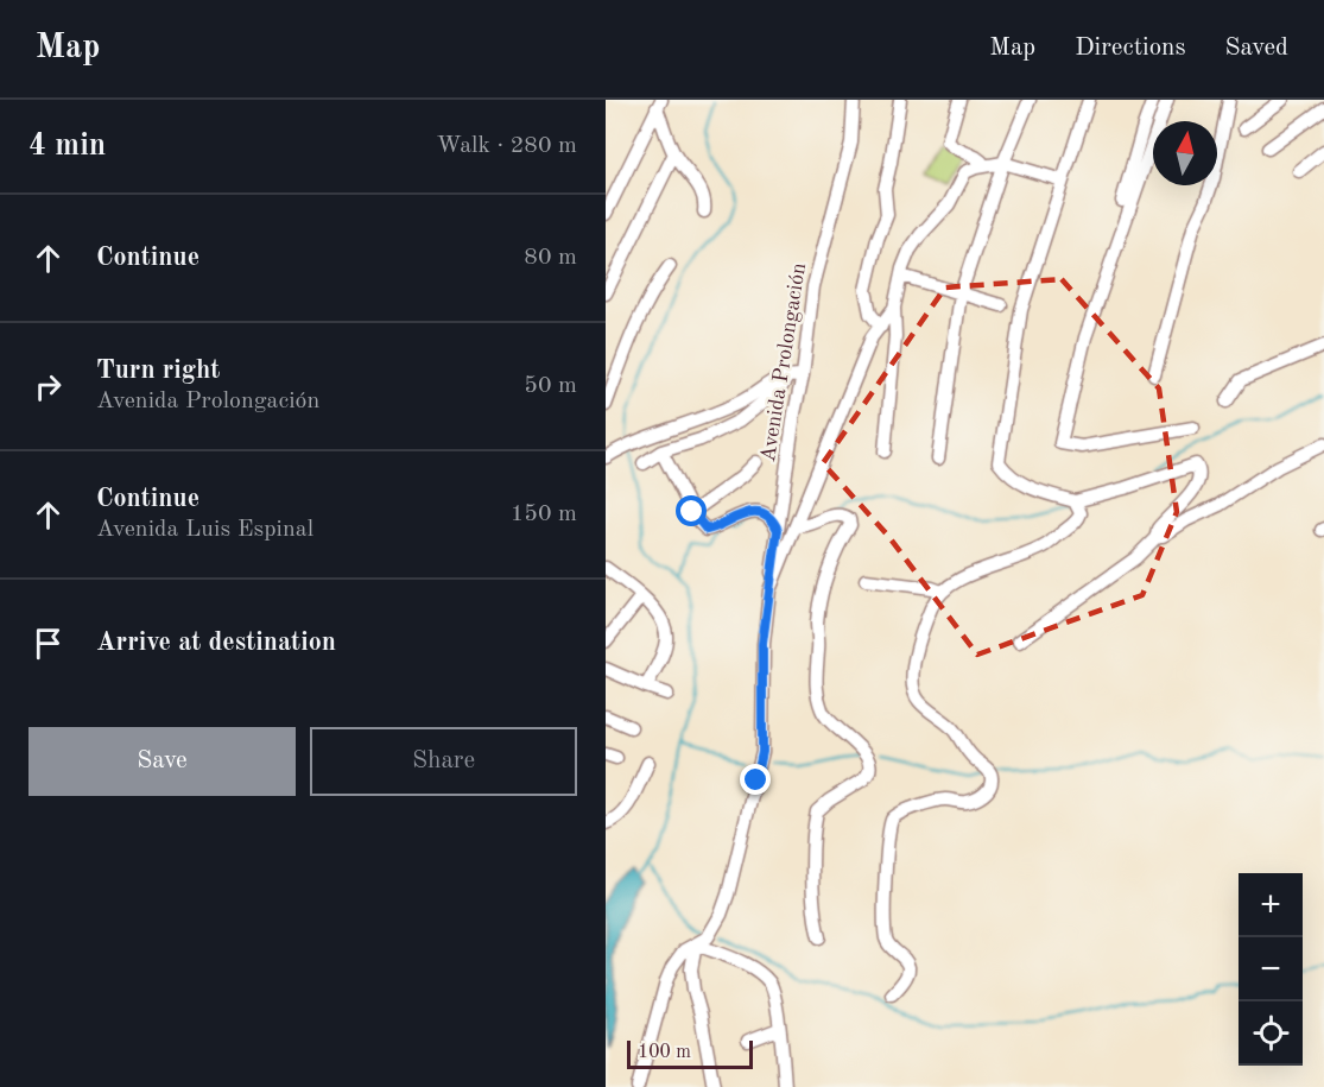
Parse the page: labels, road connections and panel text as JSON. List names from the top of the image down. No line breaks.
{"streets":{"street":["Avenida Prolongación"]},"scale_bar":"100 m","north":"top","page":{"header":"Map","nav":["Map","Directions","Saved"],"heading":["4 min","Walk · 280 m"],"list":[["Continue","80 m"],["Turn right","Avenida Prolongación","50 m"],["Continue","Avenida Luis Espinal","150 m"],"Arrive at destination"],"buttons":["Save","Share"],"map_buttons":["+","−"],"scale":"100 m"}}
